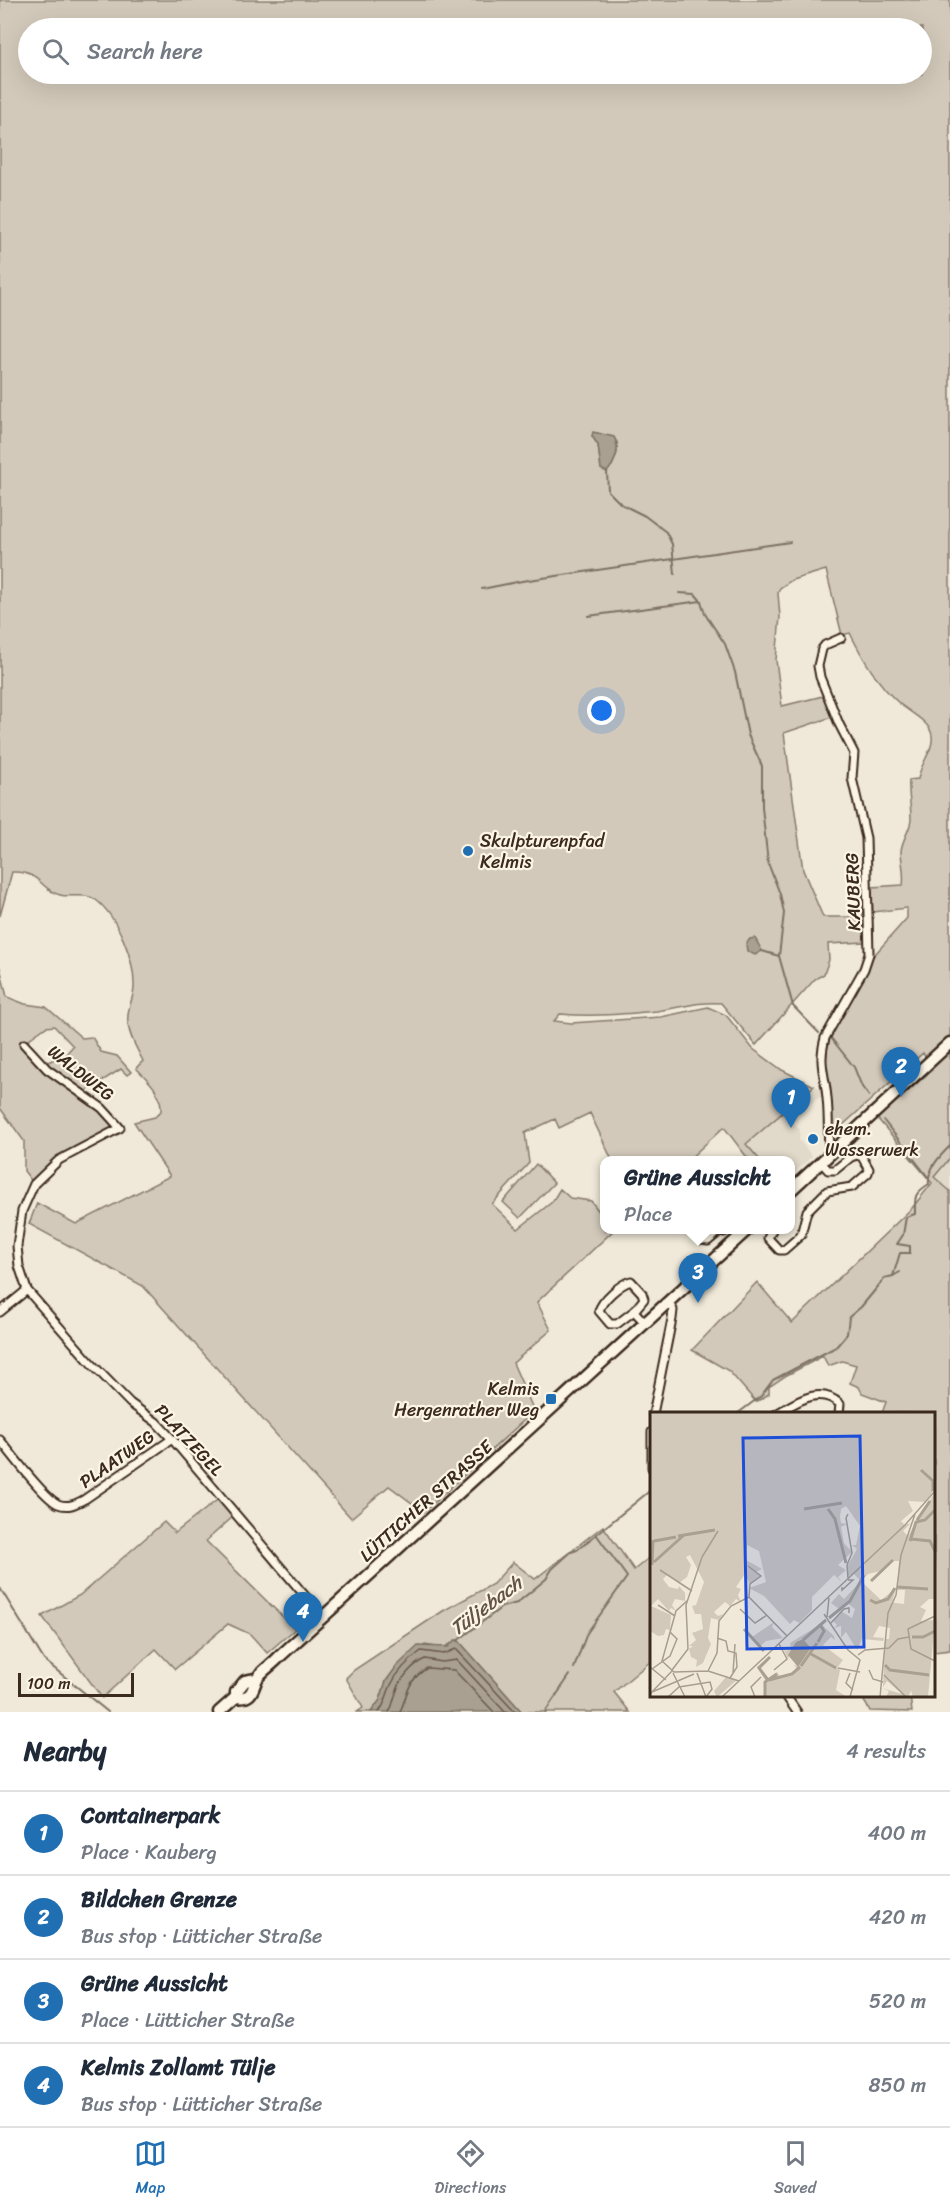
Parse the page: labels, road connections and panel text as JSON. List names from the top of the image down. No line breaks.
{"streets":{"main road":["LÜTTICHER STRASSE"],"street":["KAUBERG","WALDWEG","PLATZEGEL","PLAATWEG"]},"crossings":[["WALDWEG","PLATZEGEL"],["PLATZEGEL","PLAATWEG"],["PLATZEGEL","LÜTTICHER STRASSE"]],"water":["Tüljebach"],"places":{"other":["Skulpturenpfad Kelmis","ehem. Wasserwerk"],"transit":["Kelmis Hergenrather Weg"]},"scale_bar":"100 m","page":{"search":"Search here","pins":["2","1","3","4"],"popup":["Grüne Aussicht","Place"],"scale":"100 m","heading":["Nearby","4 results"],"list":[{"mark":"1","name":"Containerpark","note":"Place · Kauberg","value":"400 m"},{"mark":"2","name":"Bildchen Grenze","note":"Bus stop · Lütticher Straße","value":"420 m"},{"mark":"3","name":"Grüne Aussicht","note":"Place · Lütticher Straße","value":"520 m"},{"mark":"4","name":"Kelmis Zollamt Tülje","note":"Bus stop · Lütticher Straße","value":"850 m"}],"nav":["Map","Directions","Saved"]}}
